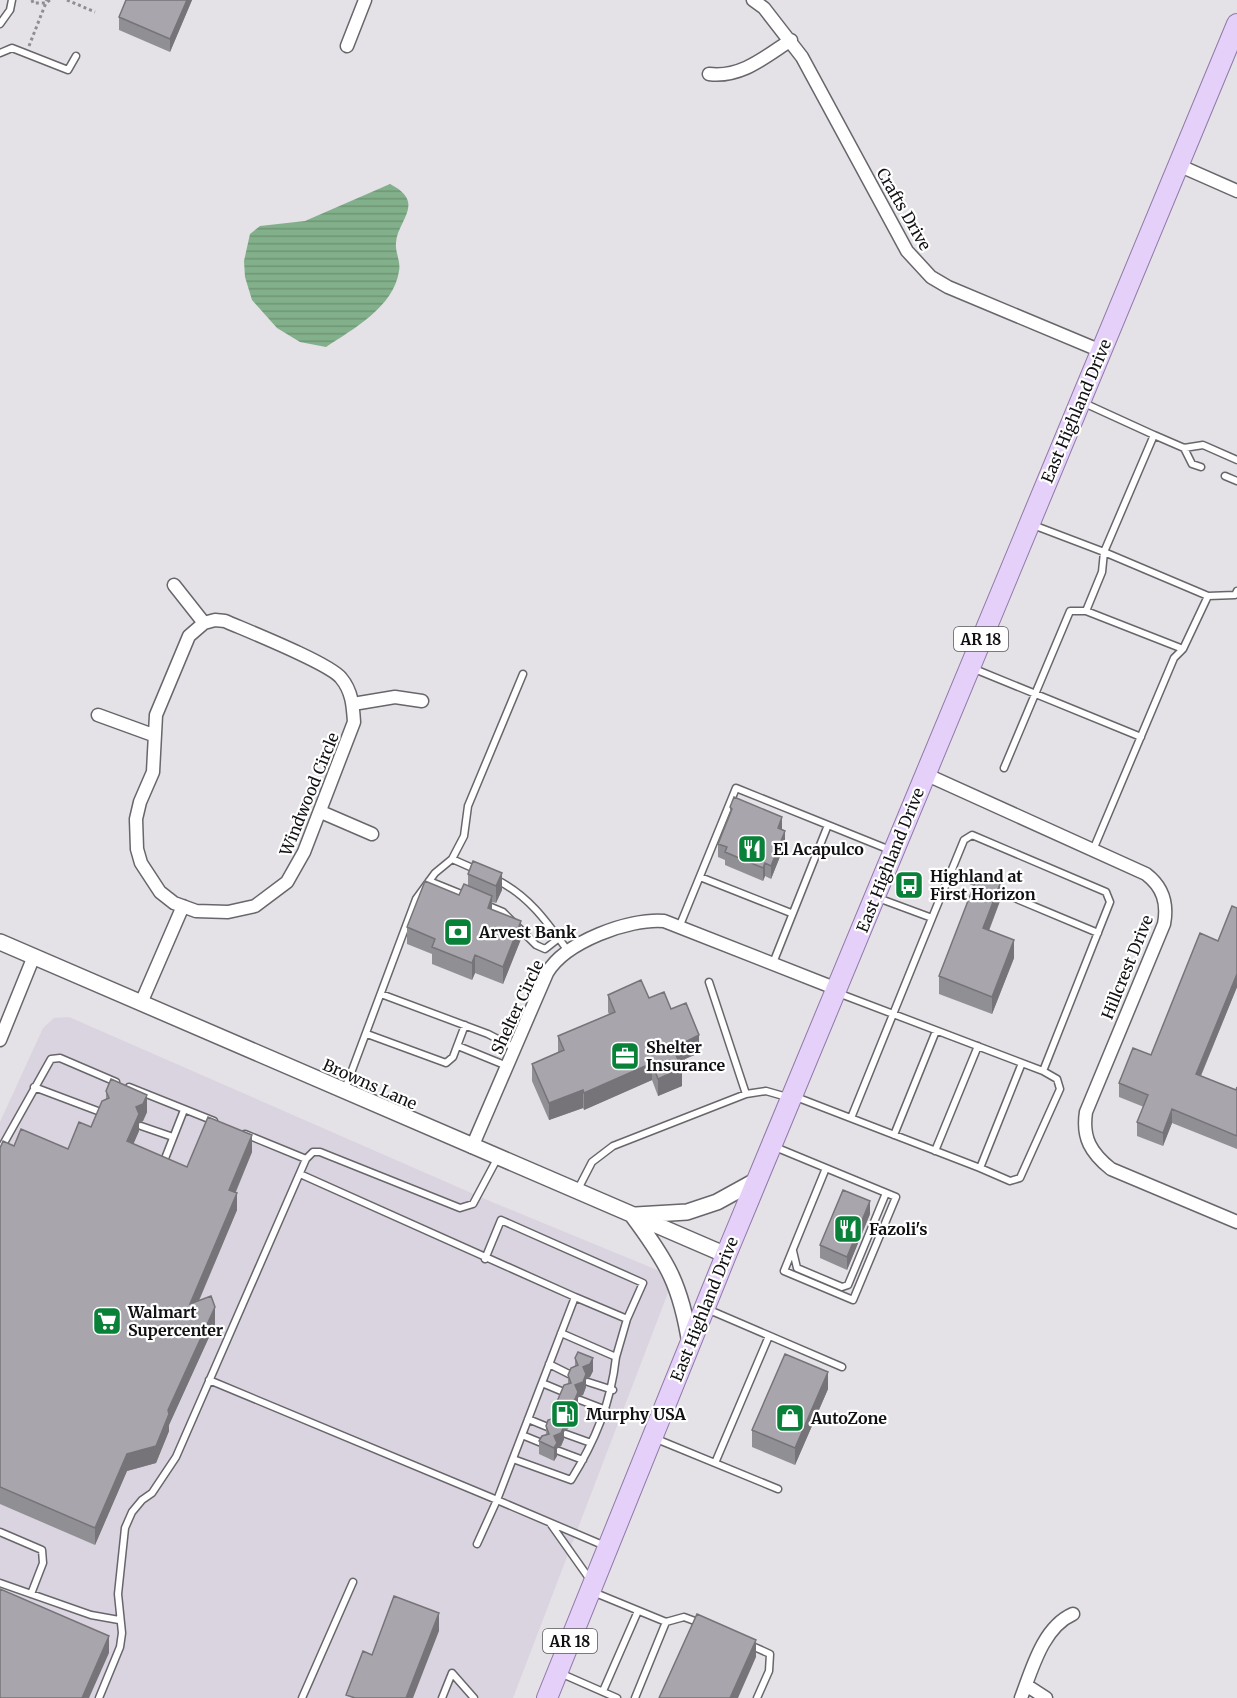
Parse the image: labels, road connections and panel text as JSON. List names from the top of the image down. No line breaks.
{"streets":{"main road":["East Highland Drive","AR 18"],"street":["Crafts Drive","Windwood Circle","Hillcrest Drive","Shelter Circle","Browns Lane"]},"crossings":[["Crafts Drive","East Highland Drive"],["East Highland Drive","Hillcrest Drive"],["East Highland Drive","Shelter Circle"],["East Highland Drive","Browns Lane"],["Shelter Circle","Browns Lane"]],"places":{"restaurant":["El Acapulco","Fazoli's"],"bus stop":["Highland at First Horizon"],"bank":["Arvest Bank"],"office":["Shelter Insurance"],"supermarket":["Walmart Supercenter"],"fuel station":["Murphy USA"],"shop":["AutoZone"]}}
